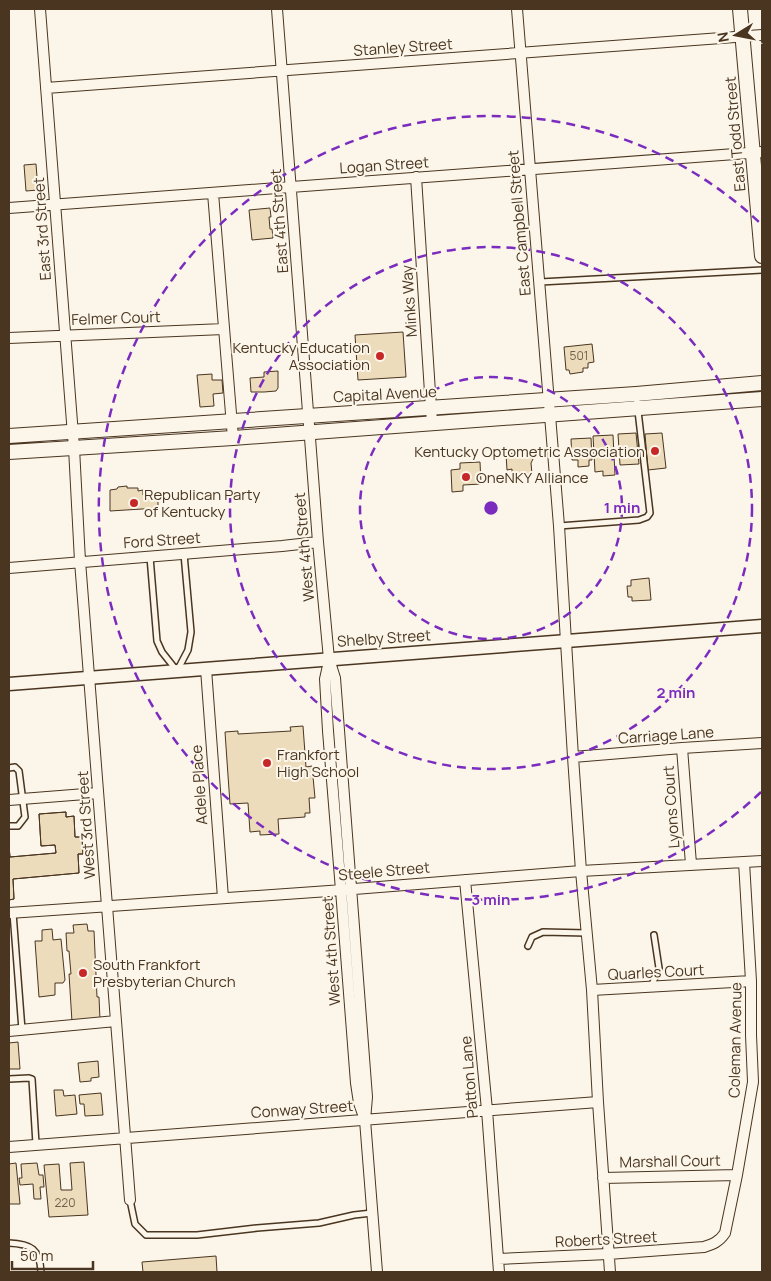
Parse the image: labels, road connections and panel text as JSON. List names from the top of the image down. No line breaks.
{"streets":{"main road":["East Todd Street","Capital Avenue"],"street":["Stanley Street","Logan Street","East 4th Street","East Campbell Street","East 3rd Street","Minks Way","Felmer Court","Ford Street","West 4th Street","Shelby Street","Carriage Lane","Adele Place","Lyons Court","West 3rd Street","Steele Street","Quarles Court","Coleman Avenue","Patton Lane","Conway Street","Marshall Court","Roberts Street"]},"crossings":[["Stanley Street","East Todd Street"],["Stanley Street","East 4th Street"],["Stanley Street","East Campbell Street"],["Stanley Street","East 3rd Street"],["East Todd Street","Logan Street"],["Logan Street","East 4th Street"],["Logan Street","East Campbell Street"],["Logan Street","East 3rd Street"],["Logan Street","Minks Way"],["East 4th Street","Capital Avenue"],["East 4th Street","West 4th Street"],["East Campbell Street","Capital Avenue"],["East Campbell Street","Shelby Street"],["East Campbell Street","Carriage Lane"],["East Campbell Street","Steele Street"],["East Campbell Street","Quarles Court"],["East Campbell Street","Conway Street"],["East Campbell Street","Marshall Court"],["East Campbell Street","Roberts Street"],["East 3rd Street","Felmer Court"],["East 3rd Street","Capital Avenue"],["East 3rd Street","West 3rd Street"],["Minks Way","Capital Avenue"],["Capital Avenue","West 4th Street"],["Capital Avenue","West 3rd Street"],["Ford Street","West 4th Street"],["Ford Street","West 3rd Street"],["West 4th Street","Shelby Street"],["West 4th Street","Steele Street"],["West 4th Street","Conway Street"],["Shelby Street","Adele Place"],["Shelby Street","West 3rd Street"],["Carriage Lane","Lyons Court"],["Adele Place","Steele Street"],["Lyons Court","Steele Street"],["West 3rd Street","Steele Street"],["West 3rd Street","Conway Street"],["Steele Street","Coleman Avenue"],["Steele Street","Patton Lane"],["Quarles Court","Coleman Avenue"],["Coleman Avenue","Marshall Court"],["Coleman Avenue","Roberts Street"],["Patton Lane","Conway Street"],["Patton Lane","Roberts Street"]],"places":["Kentucky Education Association","Kentucky Optometric Association","OneNKY Alliance","Republican Party of Kentucky","Frankfort High School","South Frankfort Presbyterian Church"],"house_numbers":["501","220"],"scale_bar":"50 m","north":"left","rings":["1 min","2 min","3 min"]}
